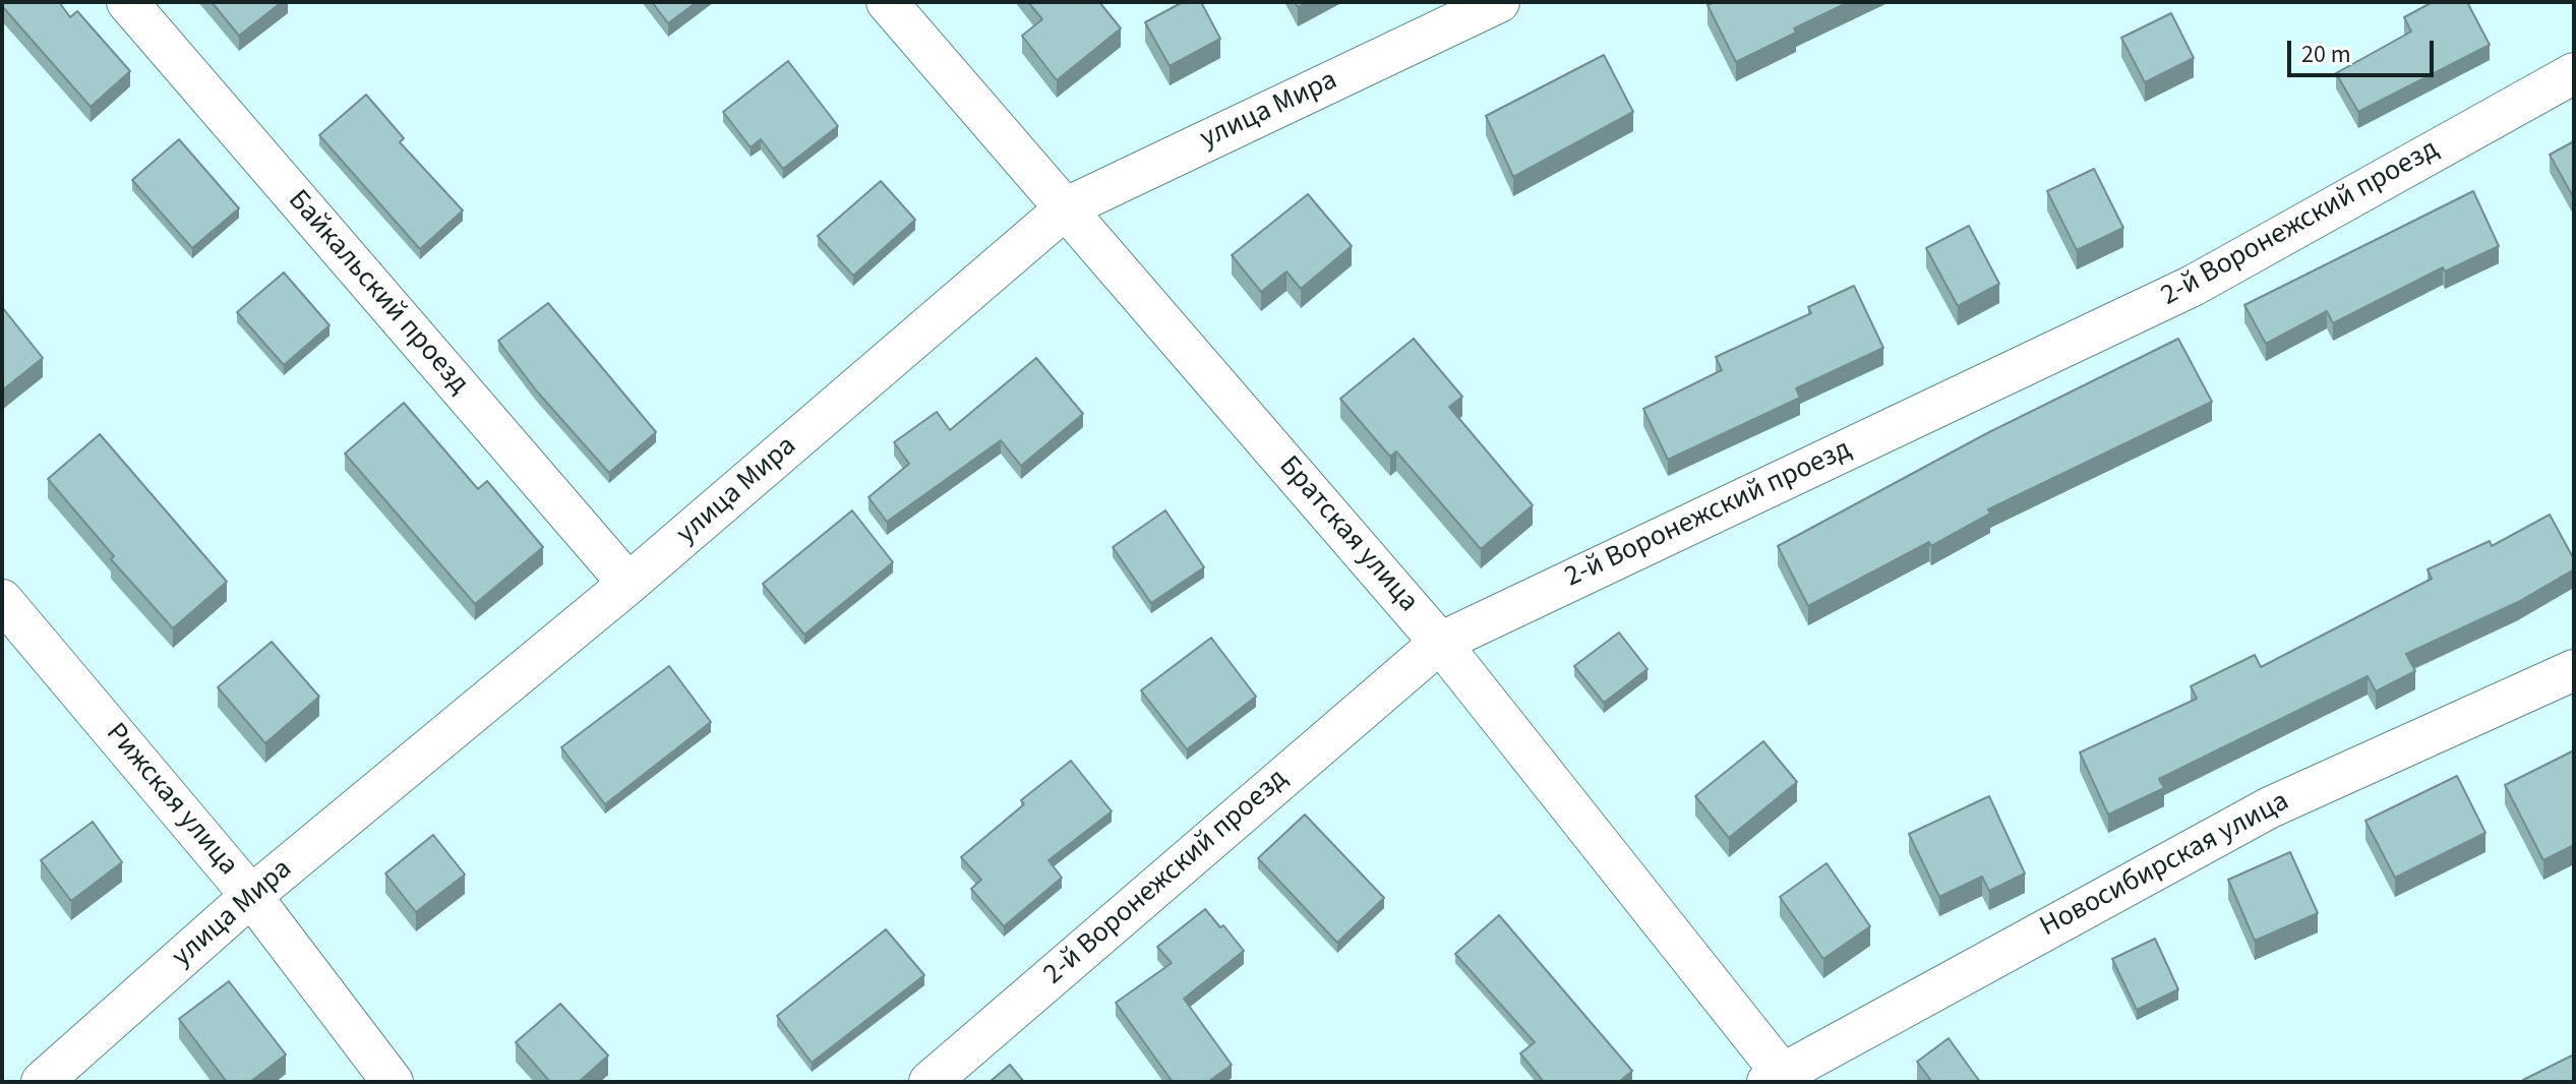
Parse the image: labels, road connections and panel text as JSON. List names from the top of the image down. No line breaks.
{"streets":{"street":["улица Мира","2-й Воронежский проезд","Байкальский проезд","Братская улица","Рижская улица","Новосибирская улица"]},"crossings":[["улица Мира","Байкальский проезд"],["улица Мира","Братская улица"],["улица Мира","Рижская улица"],["2-й Воронежский проезд","Братская улица"],["Братская улица","Новосибирская улица"]],"scale_bar":"20 m"}
